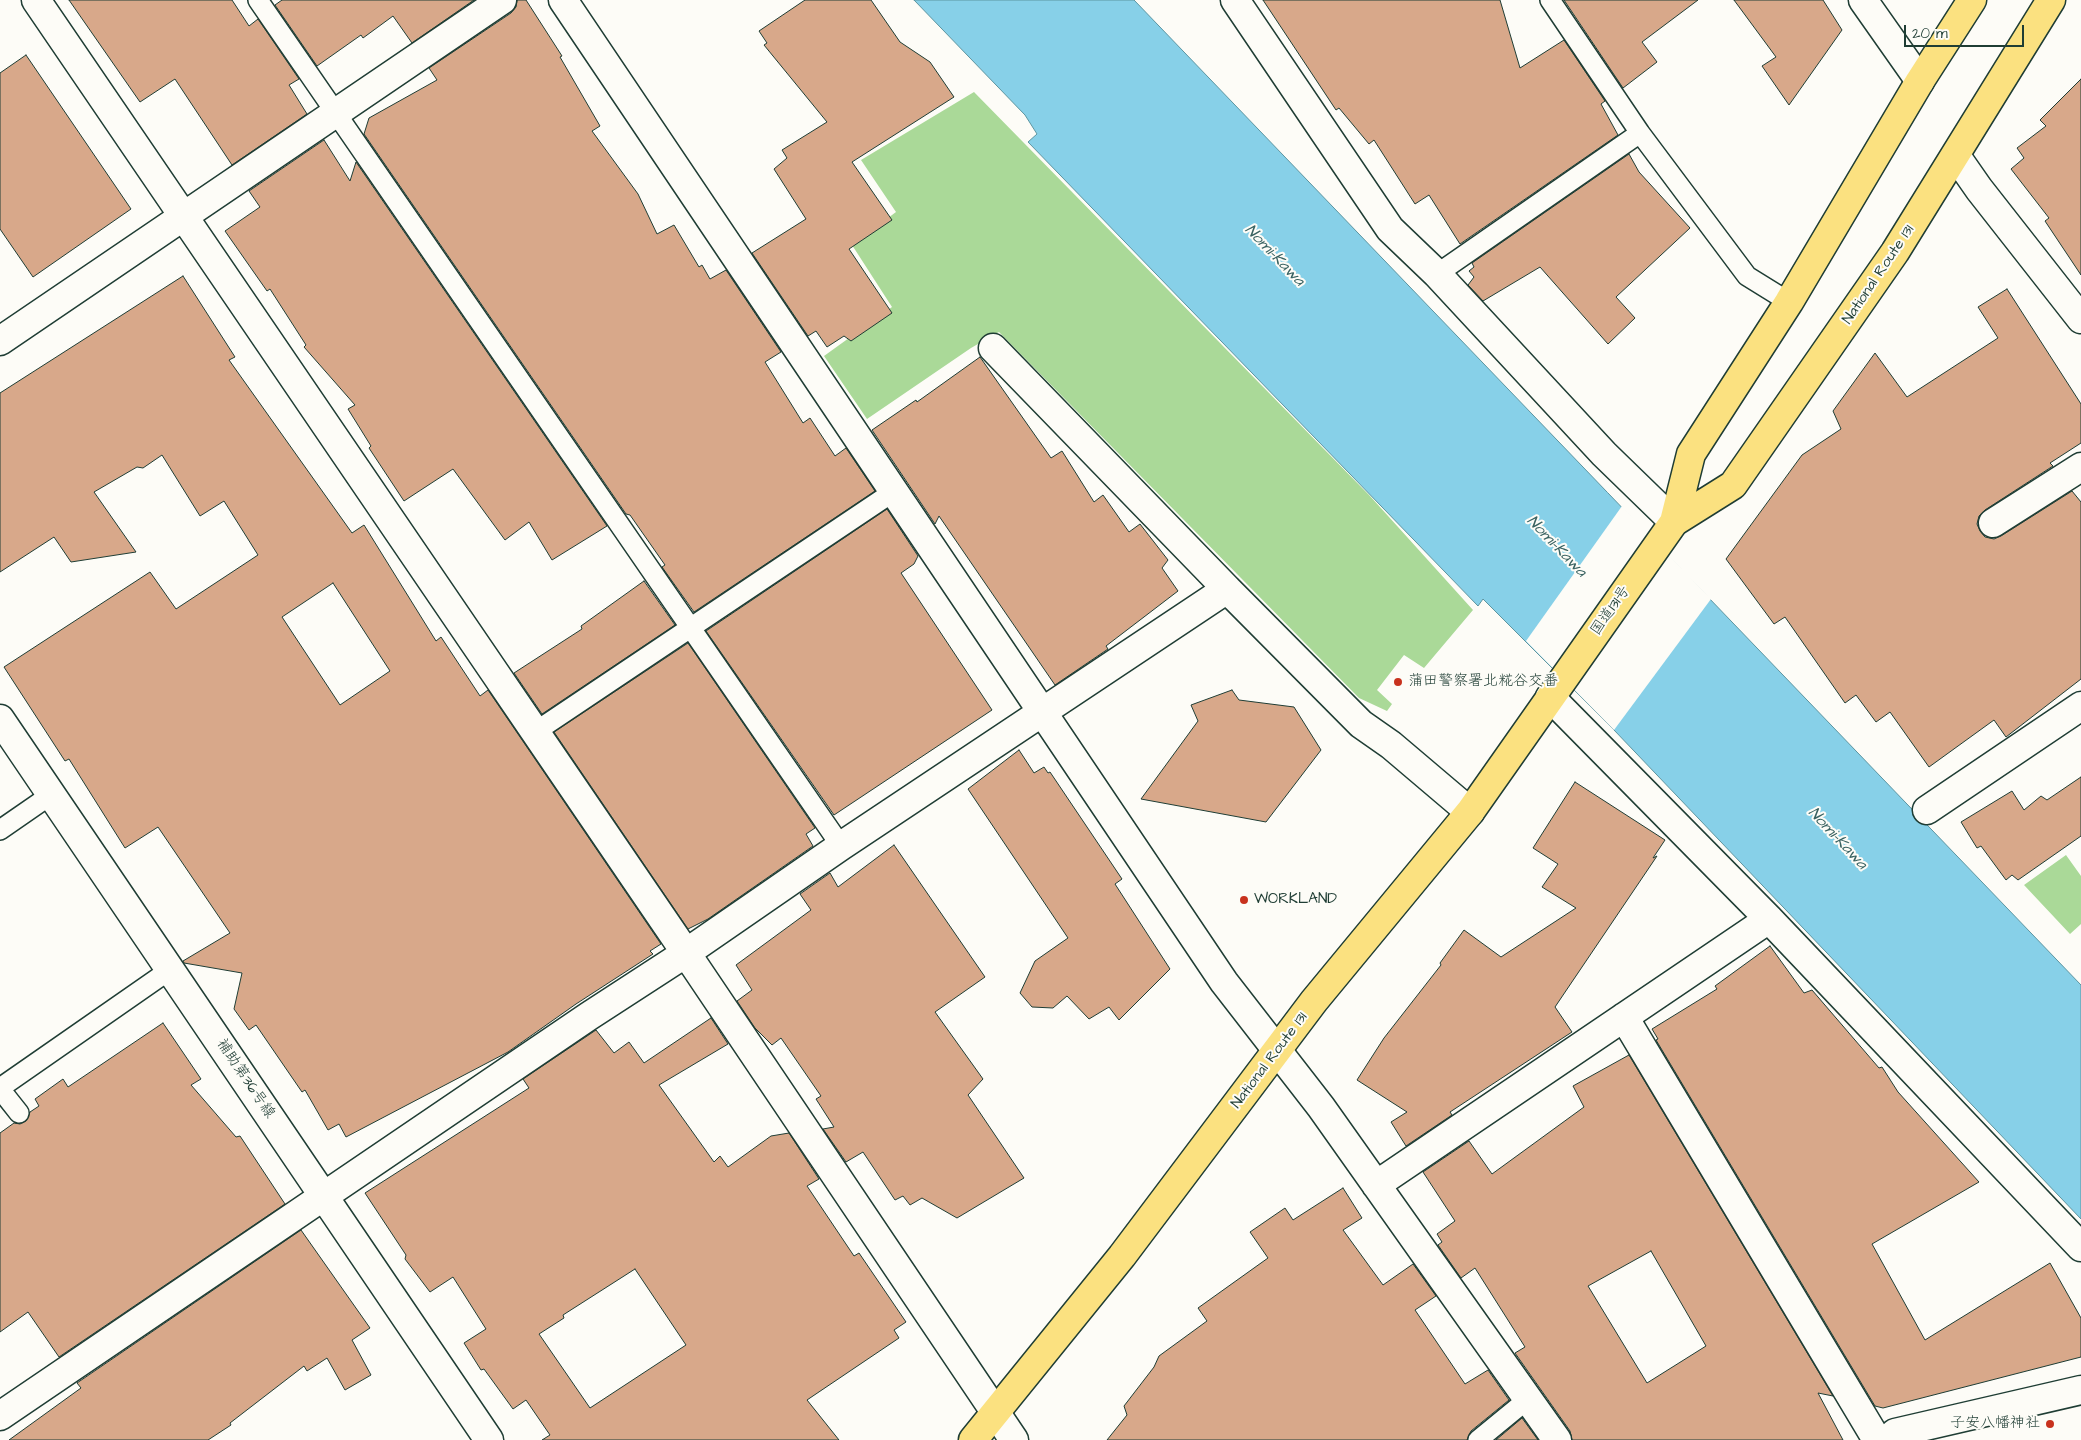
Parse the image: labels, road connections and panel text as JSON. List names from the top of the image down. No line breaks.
{"streets":{"highway":["National Route 131","国道131号"],"street":["補助第36号線"]},"crossings":[["National Route 131","国道131号"]],"water":["Nomi-Kawa"],"places":["蒲田警察署北糀谷交番","WORKLAND","子安八幡神社"],"scale_bar":"20 m"}
